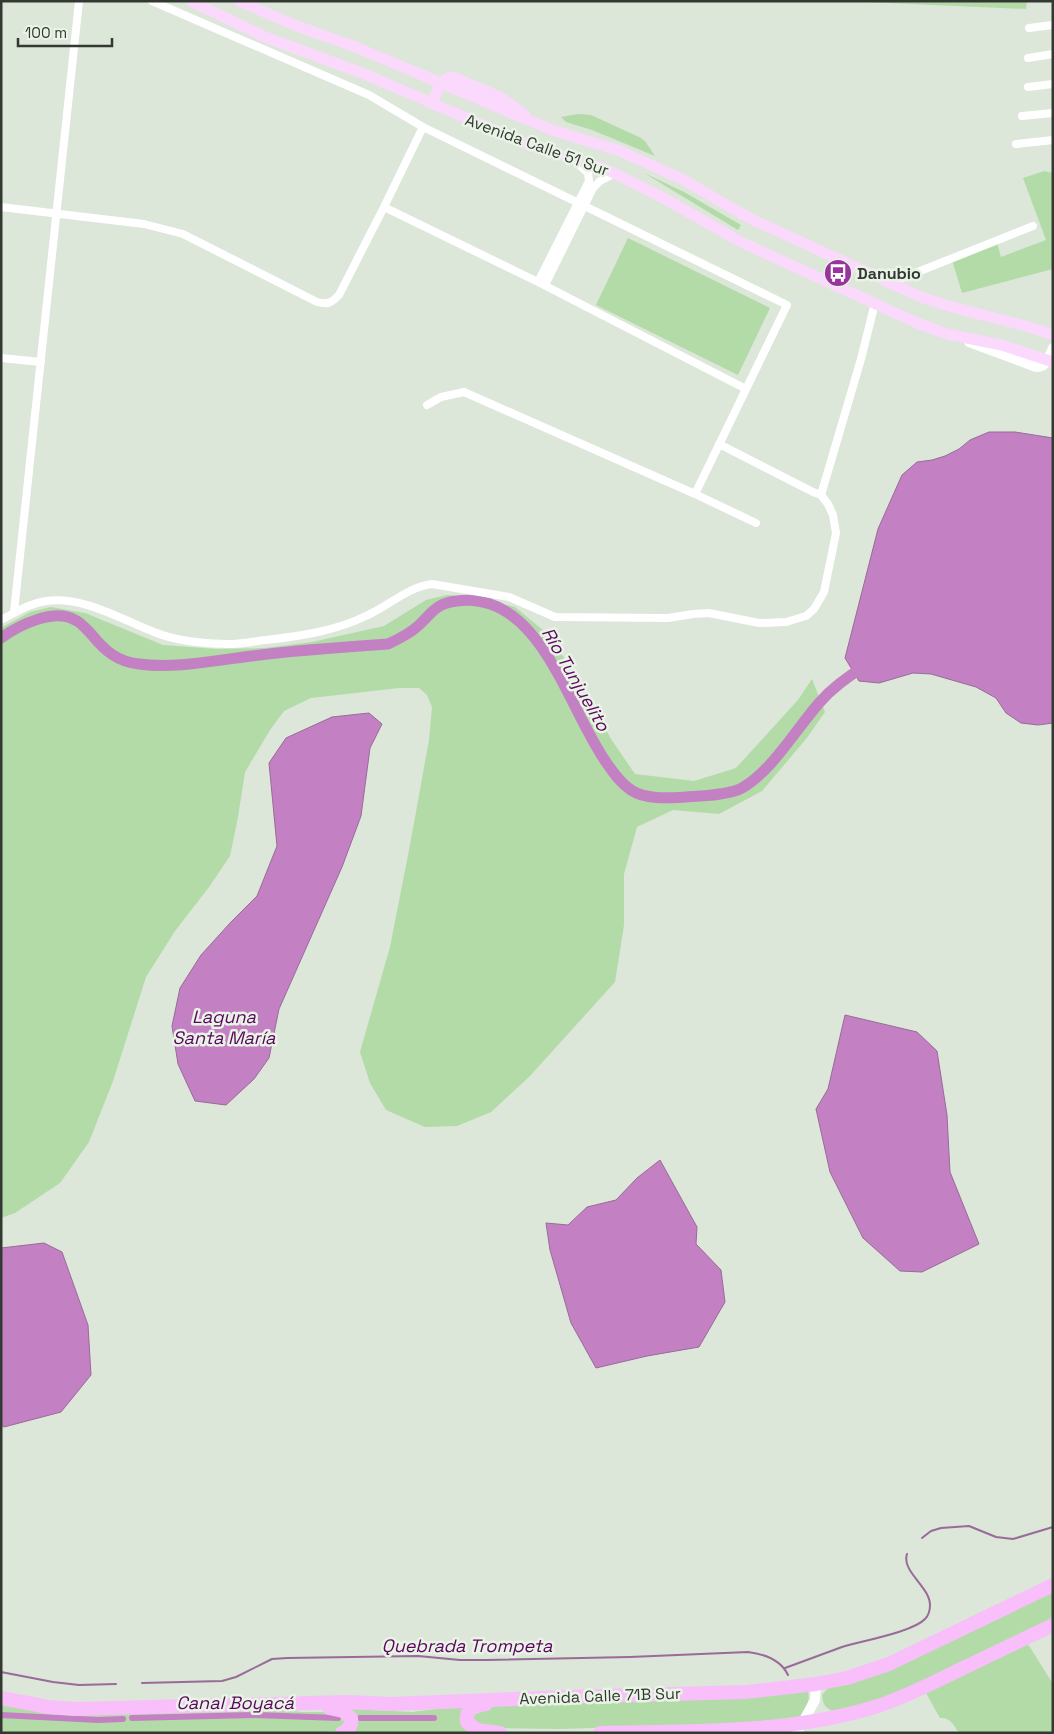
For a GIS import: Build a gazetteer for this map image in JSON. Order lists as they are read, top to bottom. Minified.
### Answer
{"streets":{"highway":["Avenida Calle 71B Sur"],"main road":["Avenida Calle 51 Sur"]},"water":["Río Tunjuelito","Laguna Santa María","Quebrada Trompeta","Canal Boyacá"],"places":{"bus stop":["Danubio"]},"scale_bar":"100 m"}
